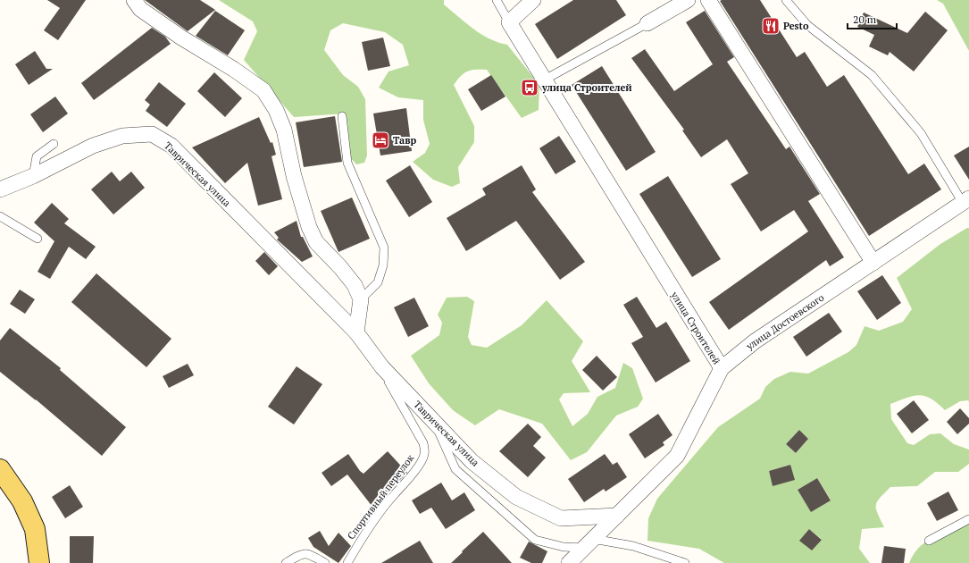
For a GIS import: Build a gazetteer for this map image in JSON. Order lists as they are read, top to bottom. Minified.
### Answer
{"streets":{"street":["Таврическая улица","улица Достоевского","улица Строителей"],"lane":["Спортивный переулок"]},"crossings":[["Таврическая улица","улица Достоевского"],["Таврическая улица","Спортивный переулок"],["улица Достоевского","улица Строителей"]],"places":{"restaurant":["Pesto"],"bus stop":["улица Строителей"],"hotel":["Тавр"]},"scale_bar":"20 m"}
